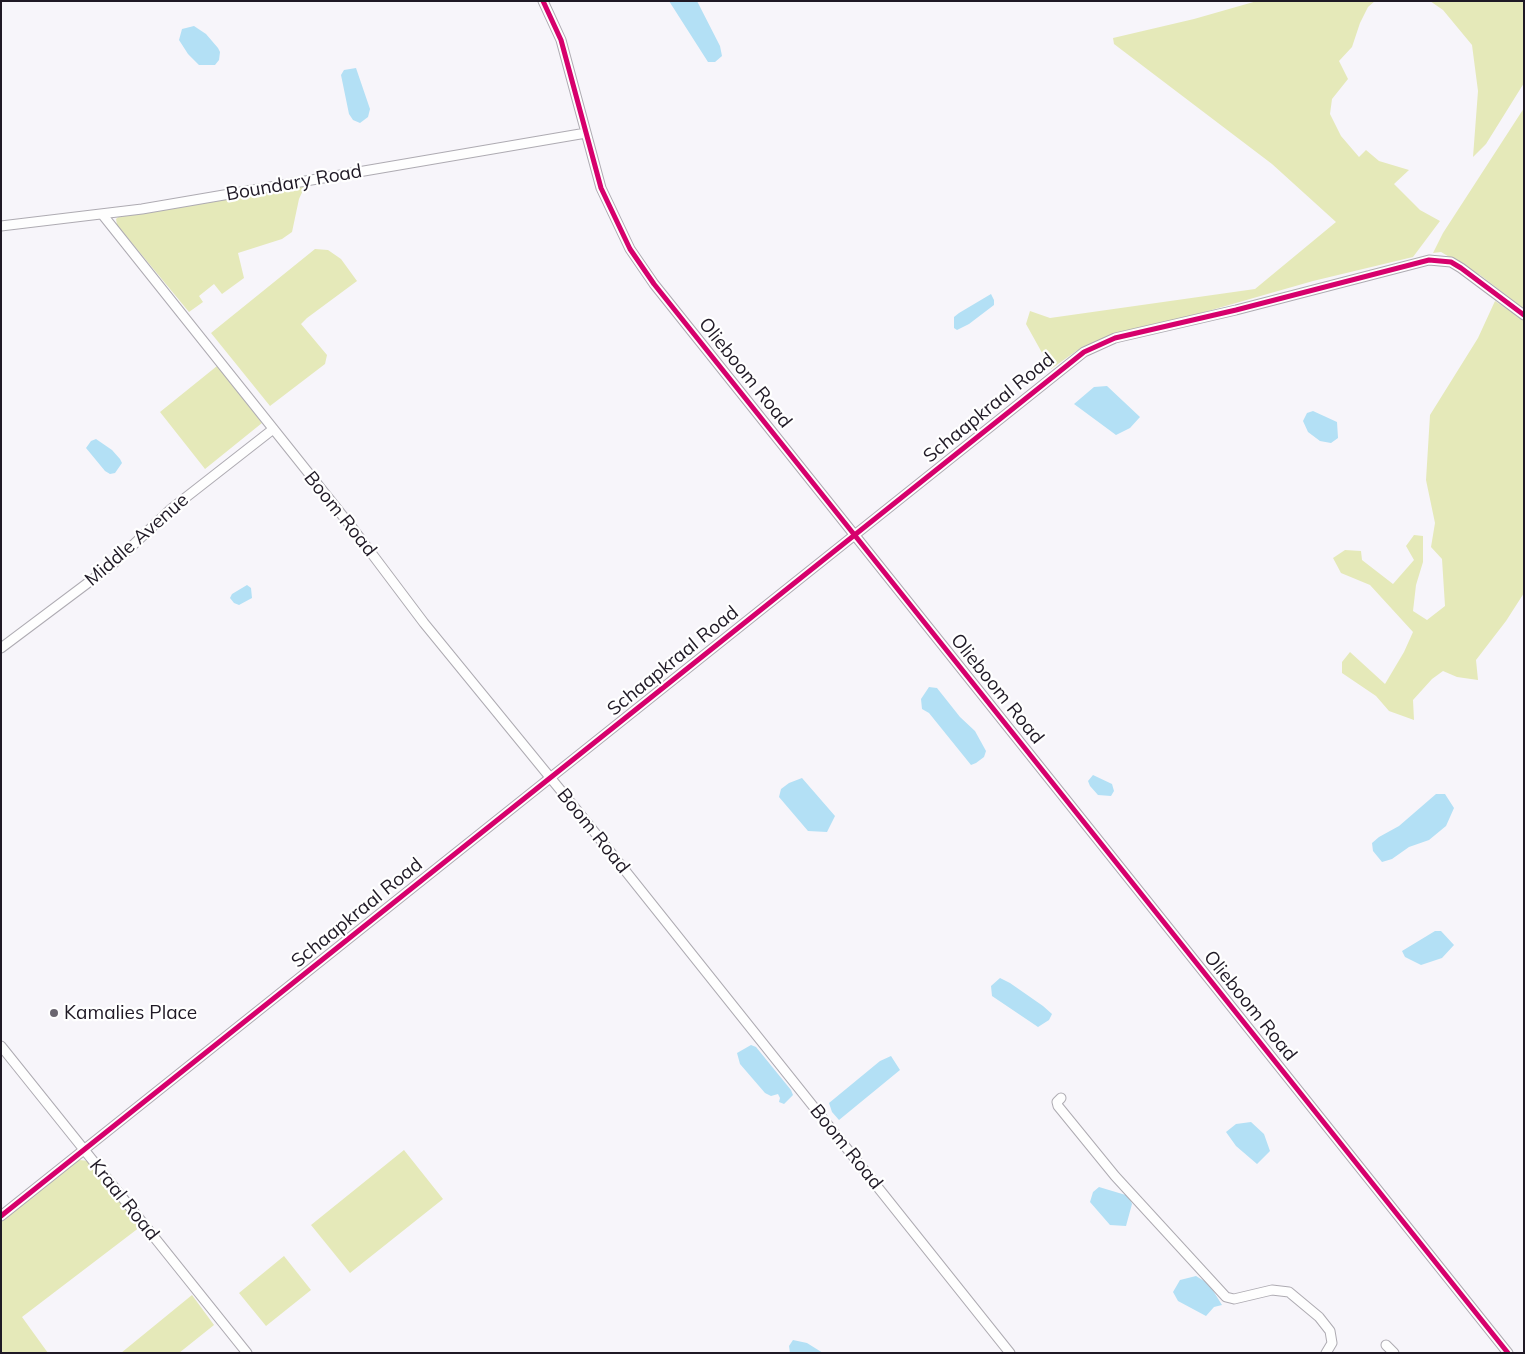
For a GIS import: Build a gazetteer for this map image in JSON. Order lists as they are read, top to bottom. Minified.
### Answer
{"streets":{"street":["Boundary Road","Olieboom Road","Schaapkraal Road","Boom Road","Middle Avenue","Kraal Road"]},"crossings":[["Boundary Road","Olieboom Road"],["Boundary Road","Boom Road"],["Olieboom Road","Schaapkraal Road"],["Schaapkraal Road","Boom Road"],["Schaapkraal Road","Kraal Road"],["Boom Road","Middle Avenue"]],"places":["Kamalies Place"]}
